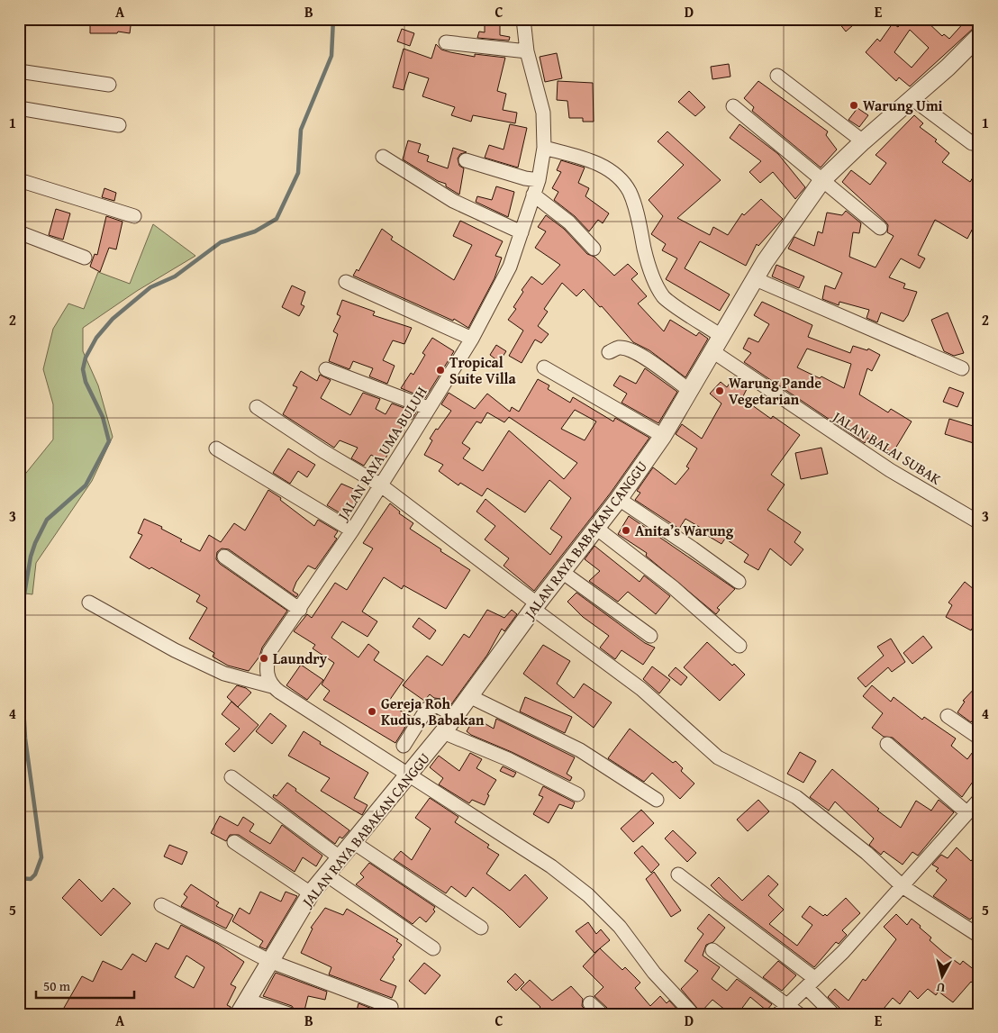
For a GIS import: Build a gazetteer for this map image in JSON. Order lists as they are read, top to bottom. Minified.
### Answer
{"streets":{"street":["JALAN BALAI SUBAK","JALAN RAYA UMA BULUH","JALAN RAYA BABAKAN CANGGU"]},"crossings":[["JALAN BALAI SUBAK","JALAN RAYA BABAKAN CANGGU"]],"places":["Warung Umi","Tropical Suite Villa","Warung Pande Vegetarian","Anita’s Warung","Laundry","Gereja Roh Kudus, Babakan"],"scale_bar":"50 m","north":"bottom","grid":{"columns":["A","B","C","D","E"],"rows":["1","2","3","4","5"]}}
